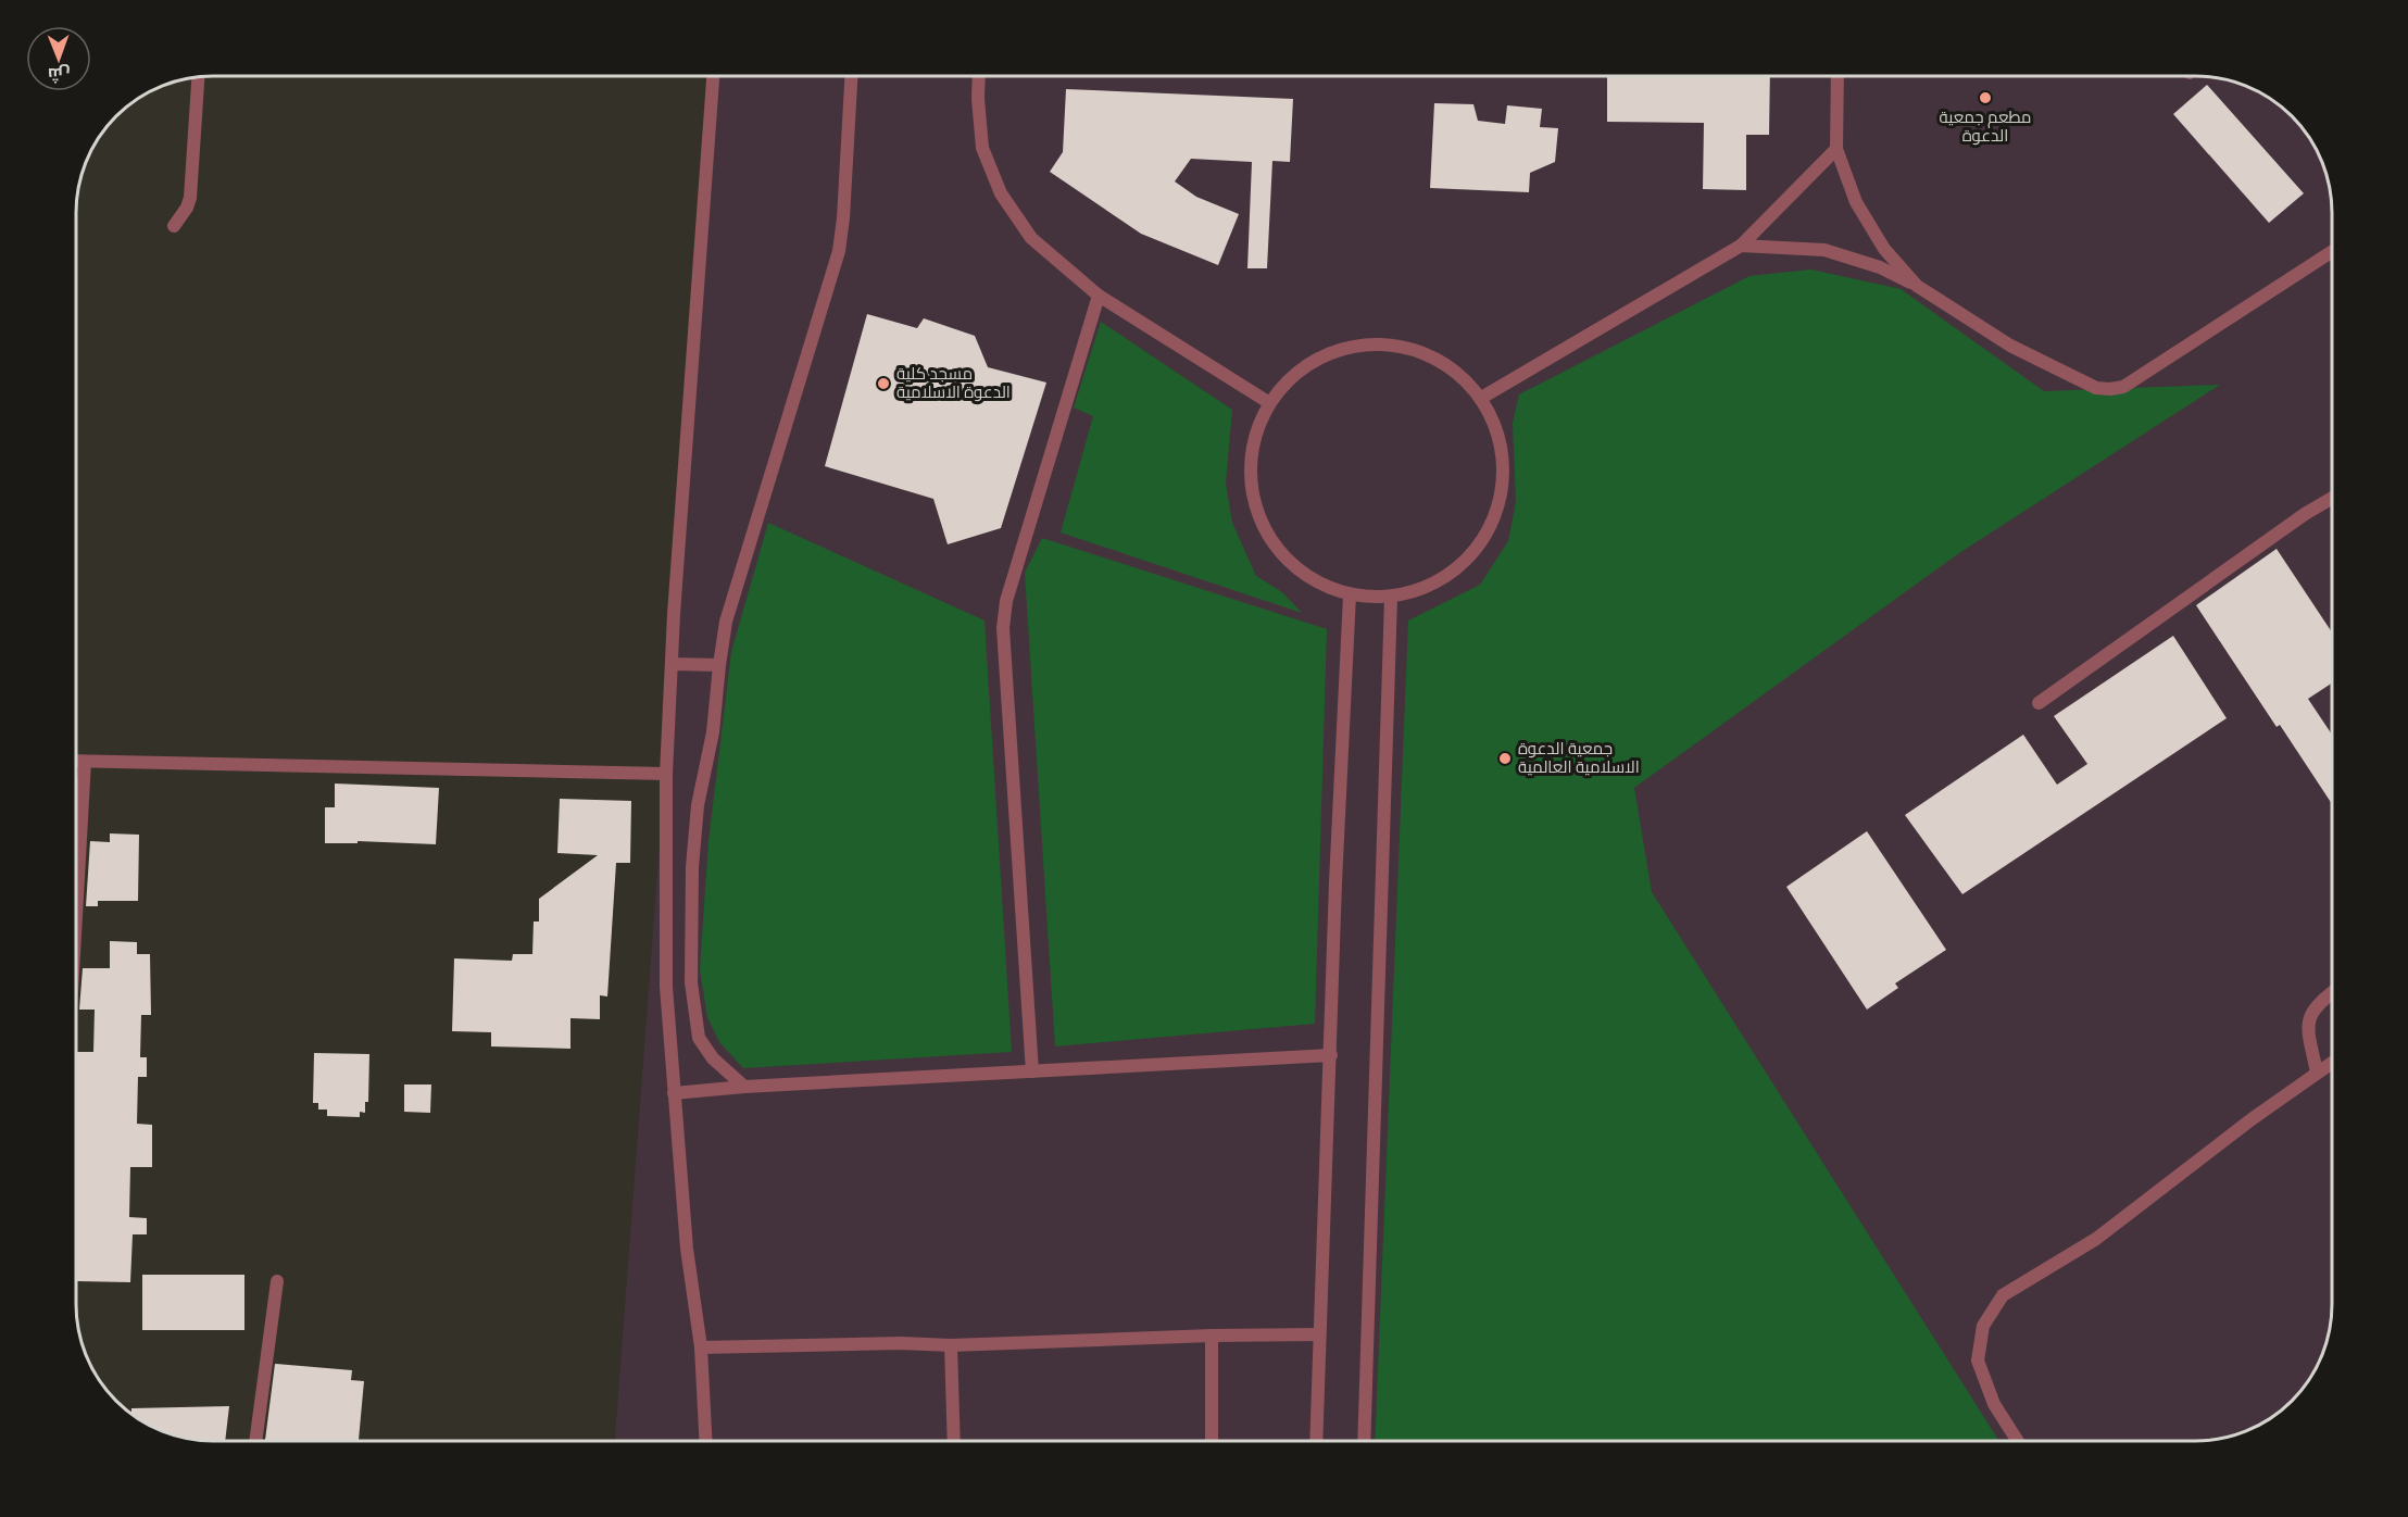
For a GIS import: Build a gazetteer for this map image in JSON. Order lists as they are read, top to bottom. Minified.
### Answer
{"places":["مطعم جمعية الدعوة","مسجد كلية الدعوة الاسلامية","جمعية الدعوة الاسلامية العالمية"],"north":"bottom"}
